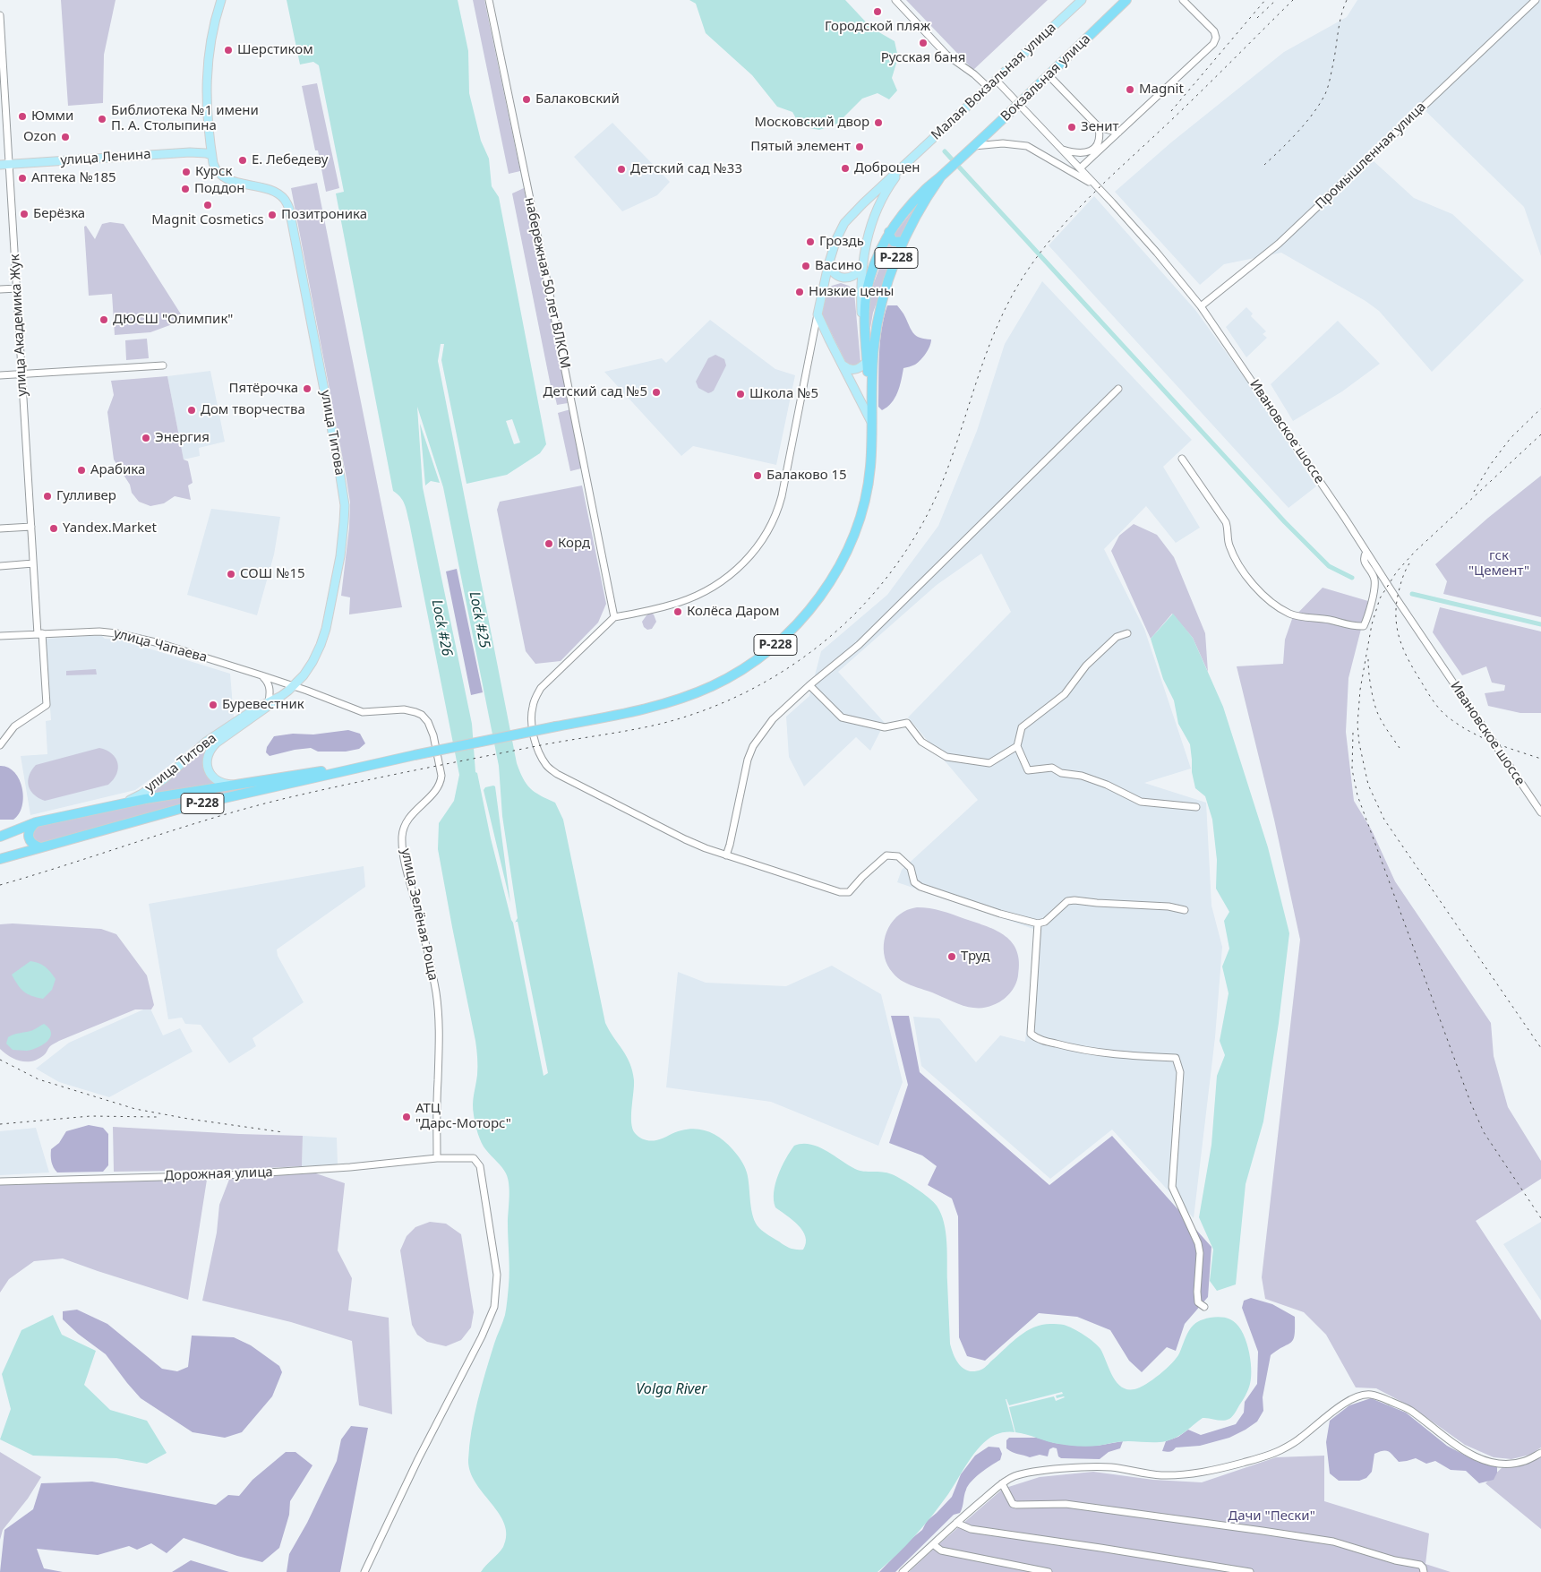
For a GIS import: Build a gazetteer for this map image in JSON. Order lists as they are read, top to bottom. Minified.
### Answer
{"streets":{"highway":["Вокзальная улица","Р-228"],"main road":["Малая Вокзальная улица","улица Ленина","улица Титова"],"street":["Промышленная улица","набережная 50 лет ВЛКСМ","улица Академика Жук","Ивановское шоссе","улица Чапаева","улица Зелёная Роща","Дорожная улица"]},"crossings":[["Вокзальная улица","Р-228"],["Малая Вокзальная улица","Ивановское шоссе"],["Промышленная улица","Ивановское шоссе"],["улица Ленина","улица Академика Жук"],["улица Ленина","улица Титова"],["Р-228","улица Титова"],["улица Академика Жук","улица Чапаева"],["улица Титова","улица Чапаева"],["улица Титова","улица Зелёная Роща"],["улица Чапаева","улица Зелёная Роща"],["улица Зелёная Роща","Дорожная улица"]],"water":["Lock #25","Lock #26","Volga River"],"parks":["гск \"Цемент\"","Дачи \"Пески\""],"places":["Городской пляж","Русская баня","Шерстиком","Magnit","Балаковский","Юмми","Библиотека №1 имени П. А. Столыпина","Московский двор","Зенит","Ozon","Пятый элемент","Е. Лебедеву","Доброцен","Детский сад №33","Курск","Аптека №185","Поддон","Magnit Cosmetics","Берёзка","Позитроника","Гроздь","Васино","Низкие цены","ДЮСШ \"Олимпик\"","Пятёрочка","Детский сад №5","Школа №5","Дом творчества","Энергия","Арабика","Балаково 15","Гулливер","Yandex.Market","Корд","СОШ №15","Колёса Даром","Буревестник","Труд","АТЦ \"Дарс-Моторс\""]}
